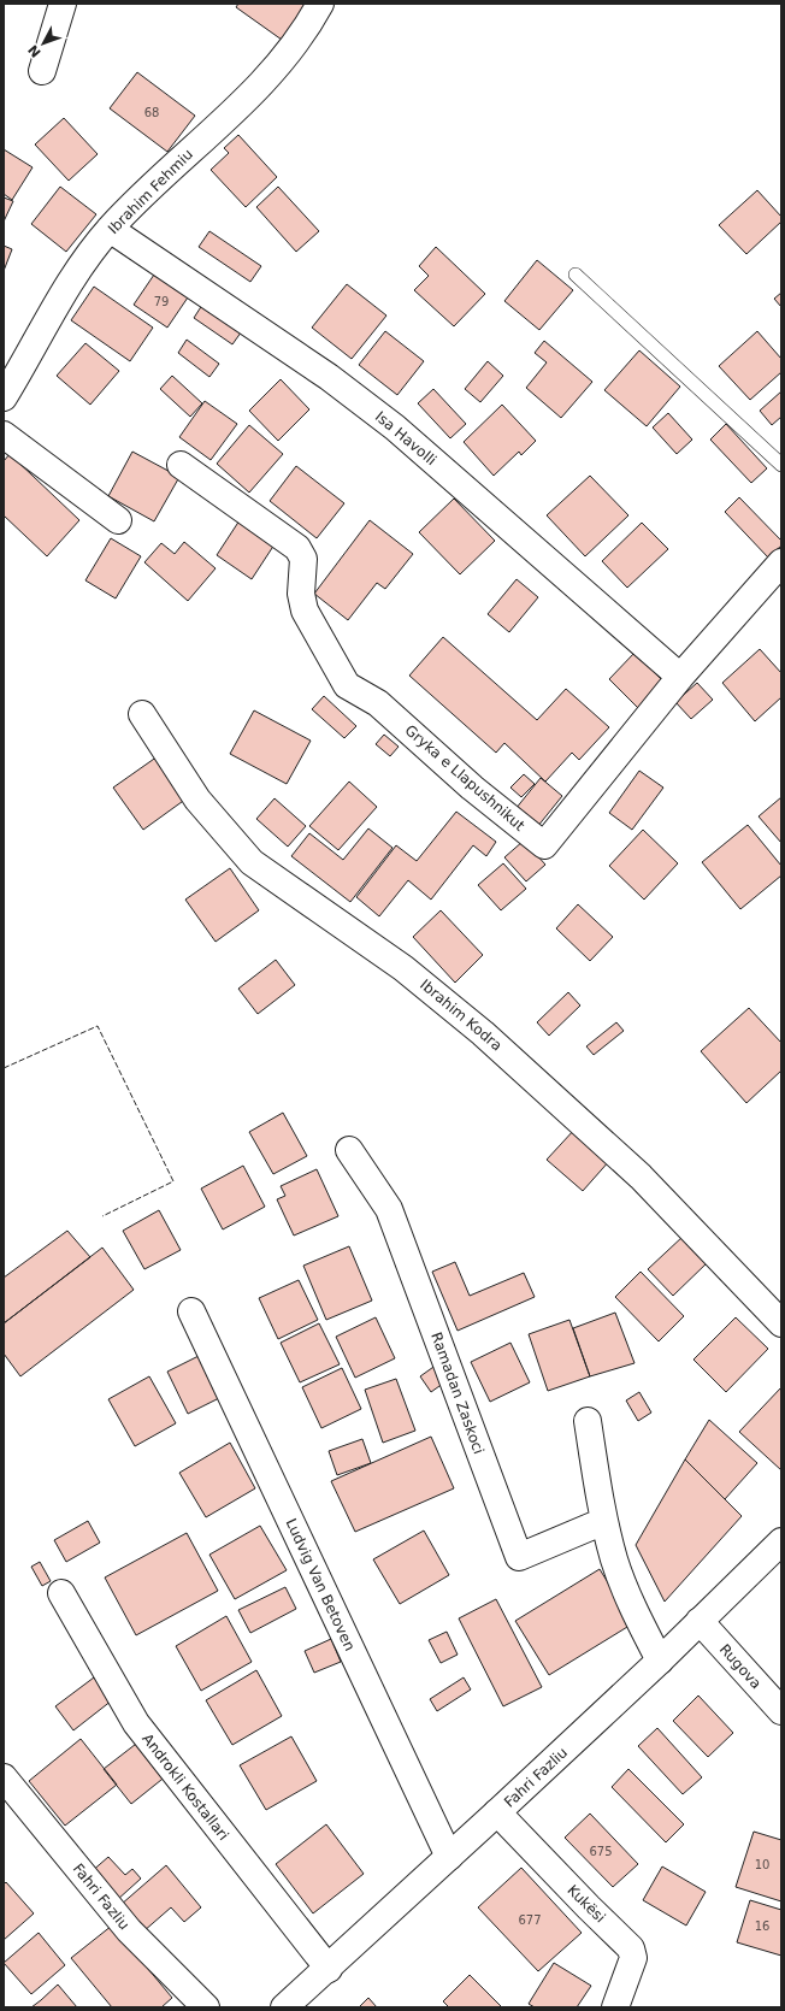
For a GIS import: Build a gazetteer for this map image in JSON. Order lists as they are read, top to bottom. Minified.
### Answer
{"streets":{"street":["Ibrahim Fehmiu","Isa Havolli","Gryka e Llapushnikut","Ibrahim Kodra","Ramadan Zaskoci","Ludvig Van Betoven","Rugova","Fahri Fazliu","Androkli Kostallari","Kukësi"]},"crossings":[["Ibrahim Fehmiu","Isa Havolli"],["Isa Havolli","Gryka e Llapushnikut"],["Ludvig Van Betoven","Fahri Fazliu"],["Rugova","Fahri Fazliu"],["Fahri Fazliu","Androkli Kostallari"],["Fahri Fazliu","Kukësi"]],"house_numbers":["68","79","675","10","677","16"],"north":"bottom left"}
